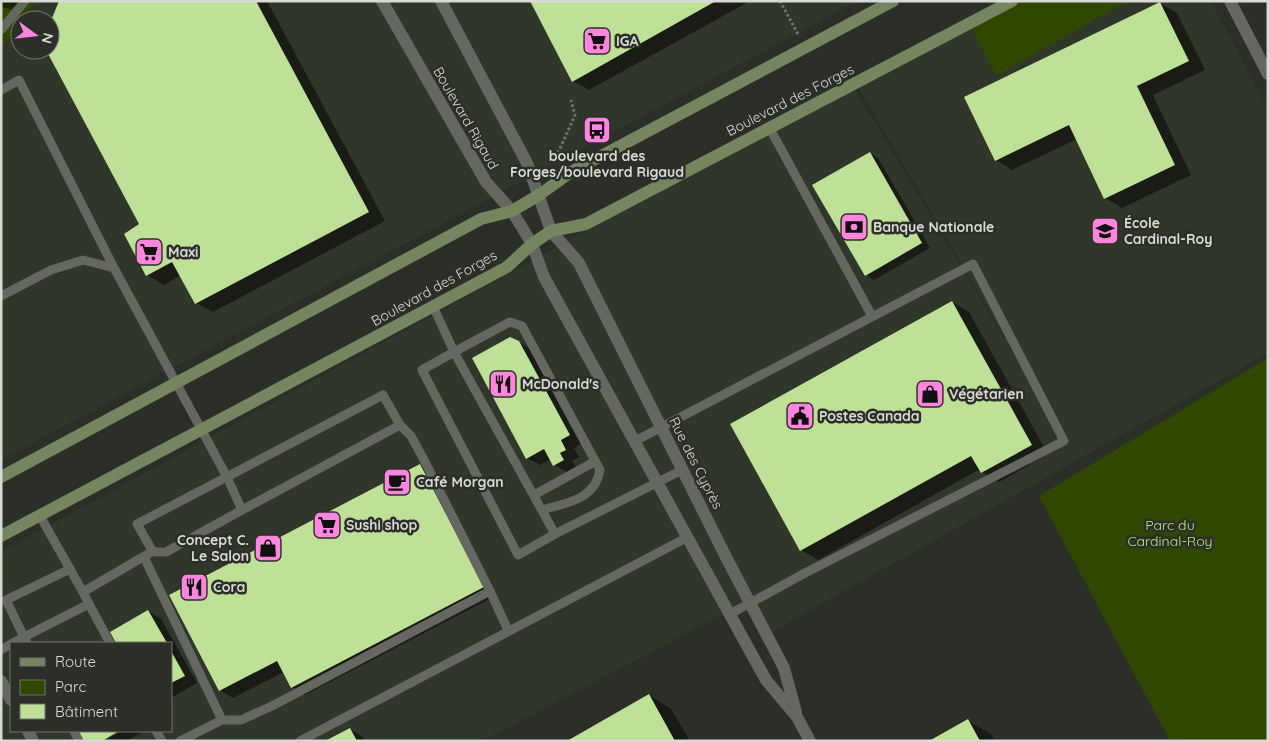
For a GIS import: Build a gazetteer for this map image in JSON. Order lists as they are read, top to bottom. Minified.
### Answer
{"streets":{"main road":["Boulevard des Forges"],"street":["Boulevard Rigaud","Rue des Cyprès"]},"crossings":[["Boulevard des Forges","Boulevard Rigaud"],["Boulevard des Forges","Rue des Cyprès"],["Boulevard Rigaud","Rue des Cyprès"]],"parks":["Parc du Cardinal-Roy"],"places":{"supermarket":["IGA","Maxi","Sushi shop"],"bus stop":["boulevard des Forges/boulevard Rigaud"],"bank":["Banque Nationale"],"school or university":["École Cardinal-Roy"],"restaurant":["McDonald's","Cora"],"shop":["Végétarien","Concept C. Le Salon"],"public building":["Postes Canada"],"cafe":["Café Morgan"]},"legend":["Route","Parc","Bâtiment"],"north":"right"}
